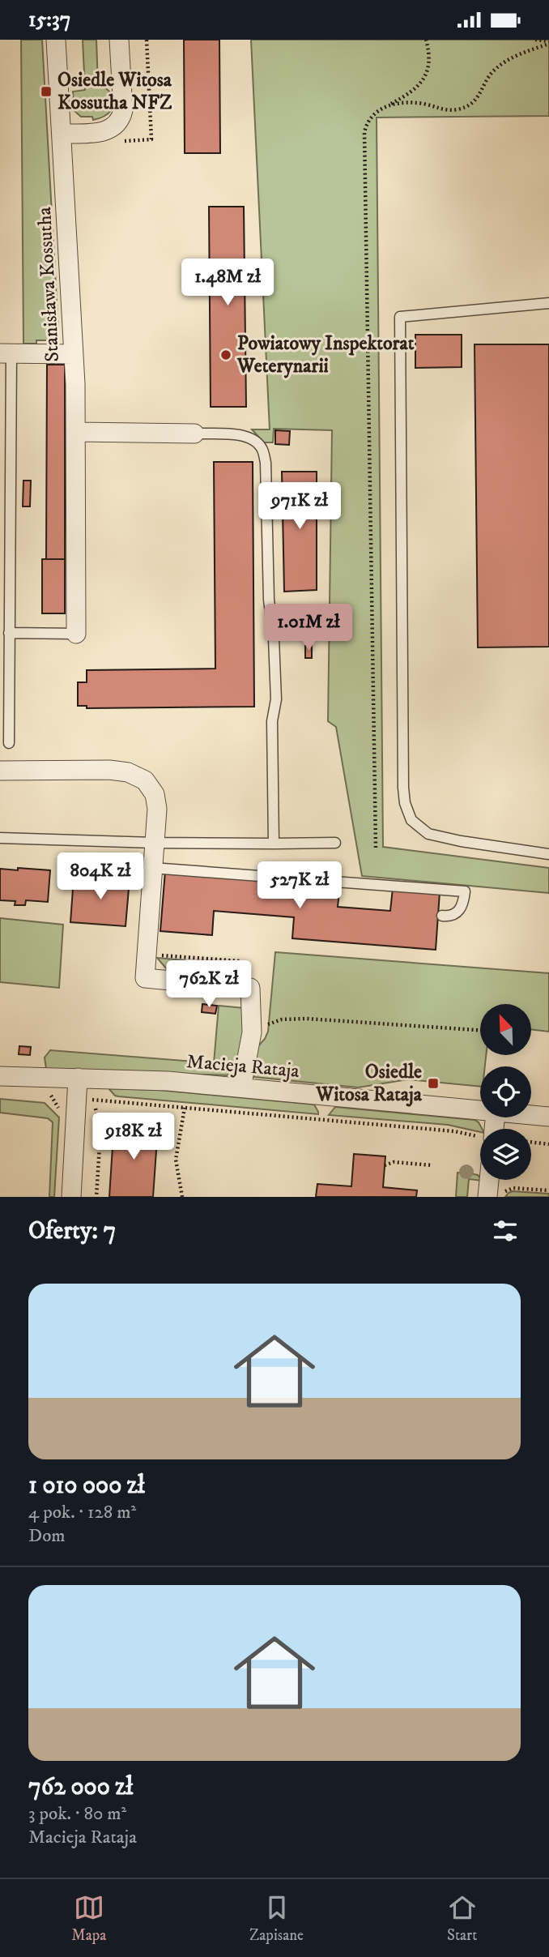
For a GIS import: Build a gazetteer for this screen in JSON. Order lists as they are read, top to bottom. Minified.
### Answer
{"streets":{"street":["Stanisława Kossutha","Macieja Rataja"]},"places":{"transit":["Osiedle Witosa Kossutha NFZ","Osiedle Witosa Rataja"],"other":["Powiatowy Inspektorat Weterynarii"]},"north":"top left","page":{"status":"15:37","price":["1.48M zł","971K zł","1.01M zł","804K zł","527K zł","762K zł","918K zł"],"heading":"Oferty: 7","list":[{"name":"1 010 000 zł","note":"4 pok. · 128 m² · Dom"},{"name":"762 000 zł","note":"3 pok. · 80 m² · Macieja Rataja"}],"tabs":["Mapa","Zapisane","Start"]}}
